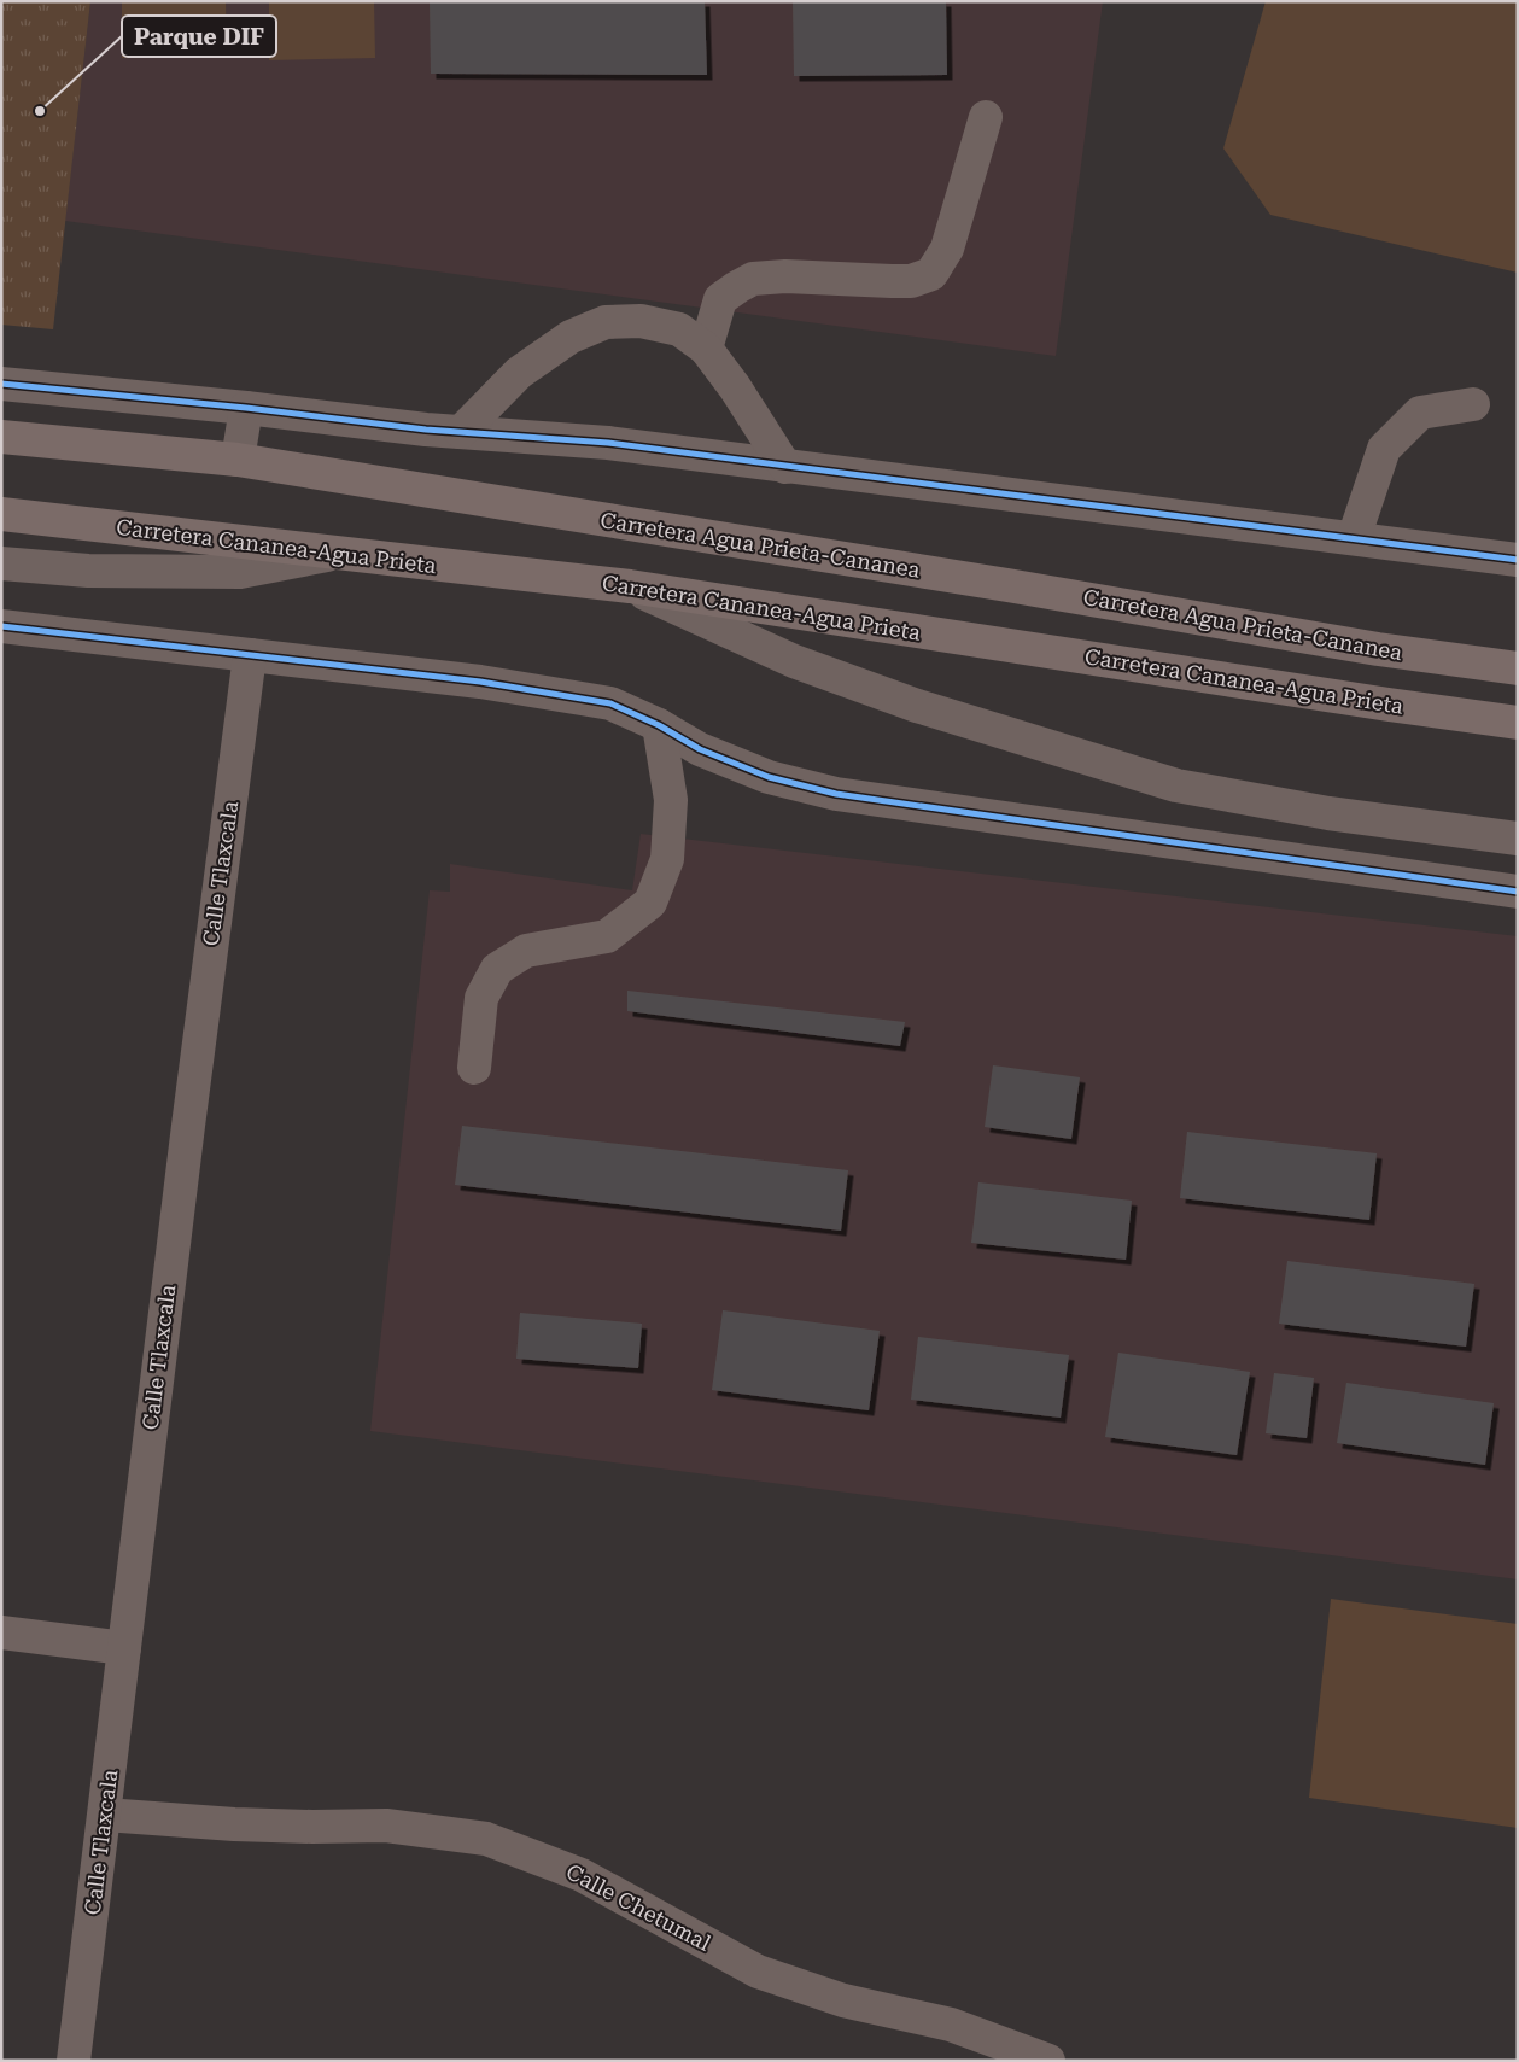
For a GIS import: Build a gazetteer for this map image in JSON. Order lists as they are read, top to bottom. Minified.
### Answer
{"streets":{"main road":["Carretera Agua Prieta-Cananea","Carretera Cananea-Agua Prieta"],"street":["Calle Tlaxcala","Calle Chetumal"]},"crossings":[["Calle Tlaxcala","Calle Chetumal"]],"places":["Parque DIF"]}
